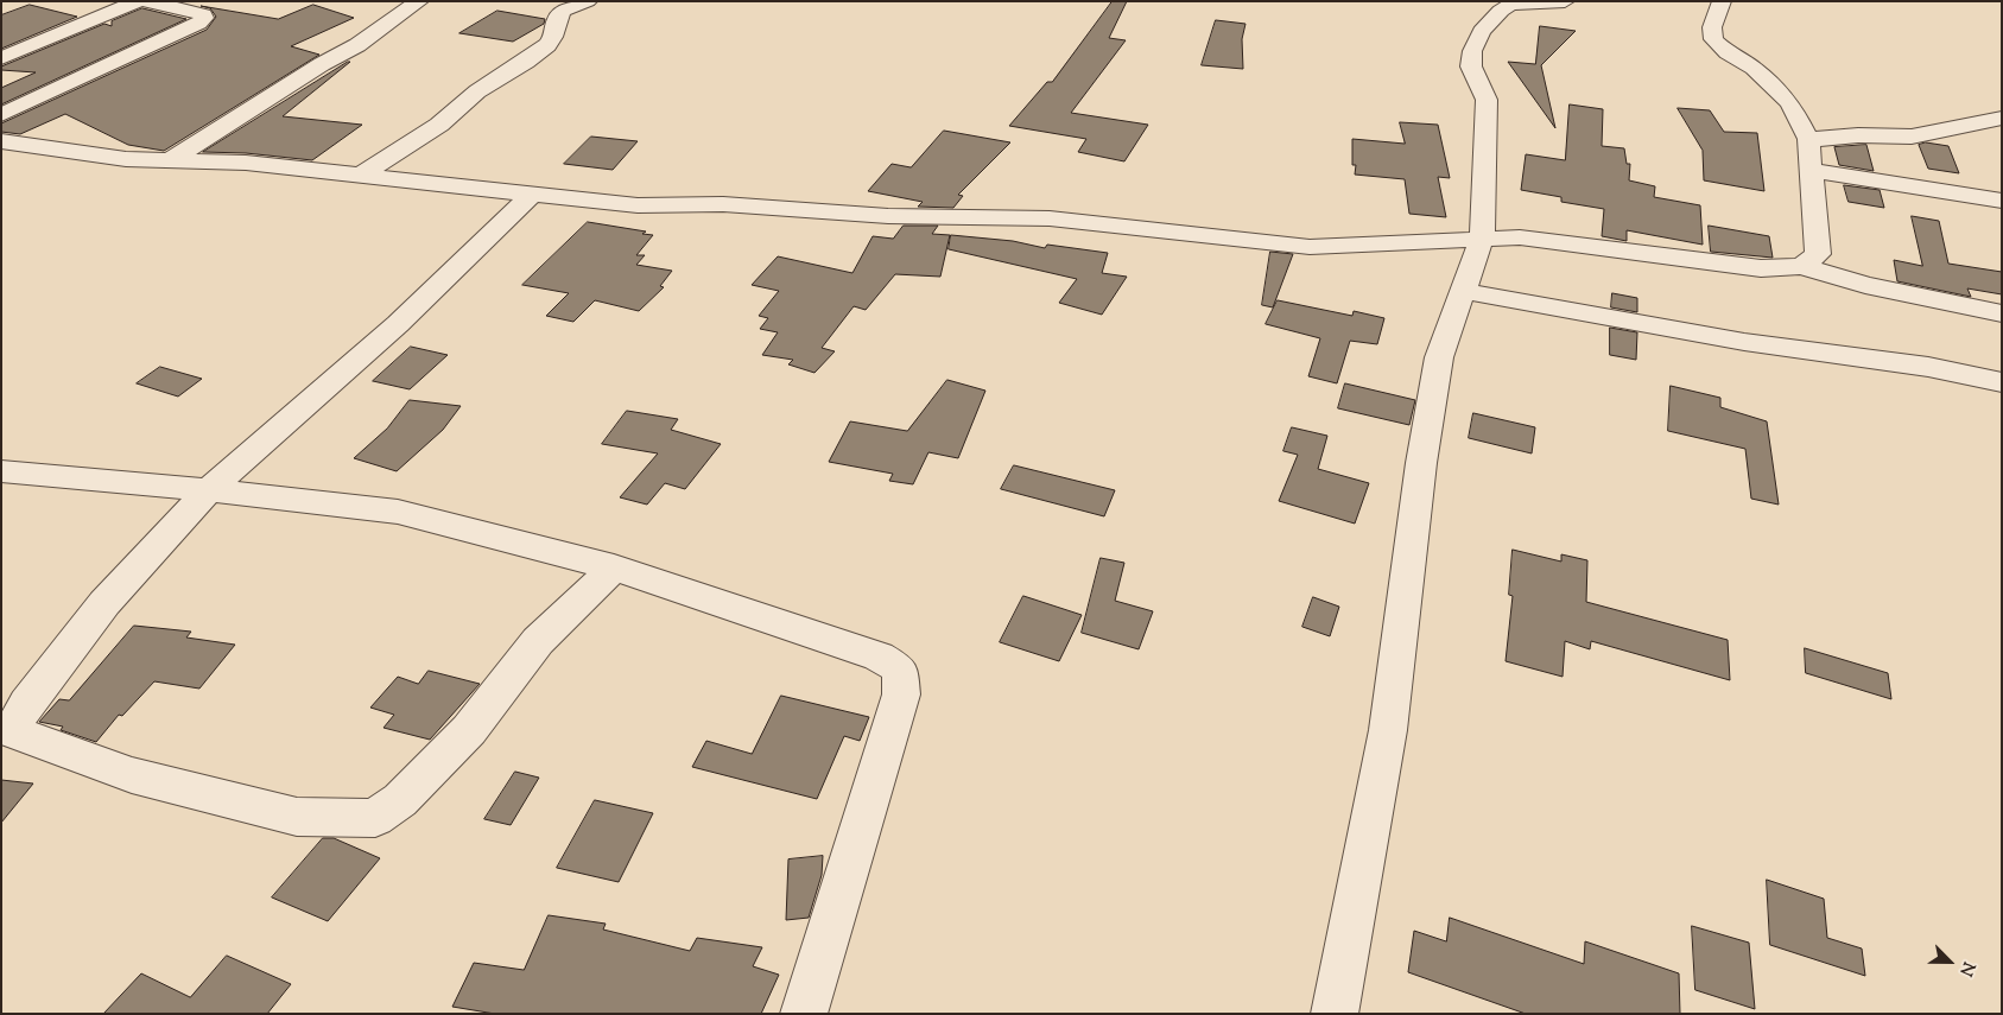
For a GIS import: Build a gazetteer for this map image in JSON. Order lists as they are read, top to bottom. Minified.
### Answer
{"north":"bottom right"}
